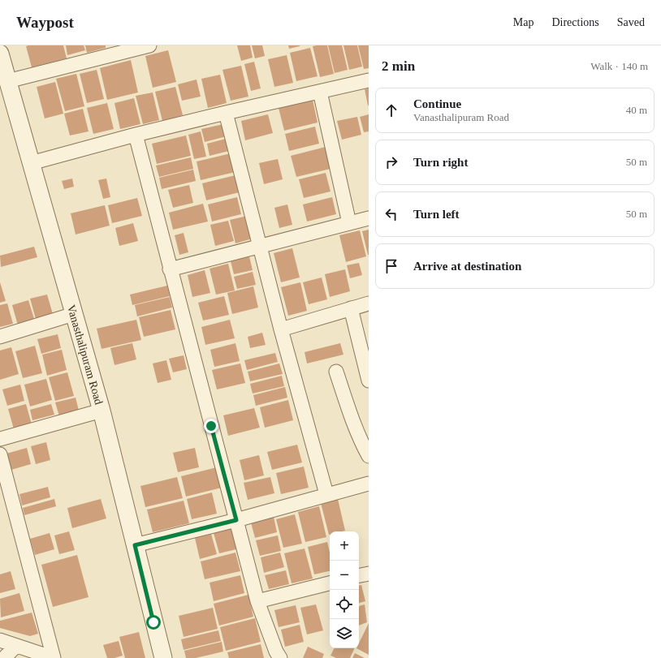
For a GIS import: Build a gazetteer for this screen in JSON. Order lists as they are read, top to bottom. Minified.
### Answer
{"streets":{"street":["Vanasthalipuram Road"]},"page":{"header":"Waypost","nav":["Map","Directions","Saved"],"heading":["2 min","Walk · 140 m"],"list":[["Continue","Vanasthalipuram Road","40 m"],["Turn right","50 m"],["Turn left","50 m"],"Arrive at destination"],"map_buttons":["+","−"]}}
